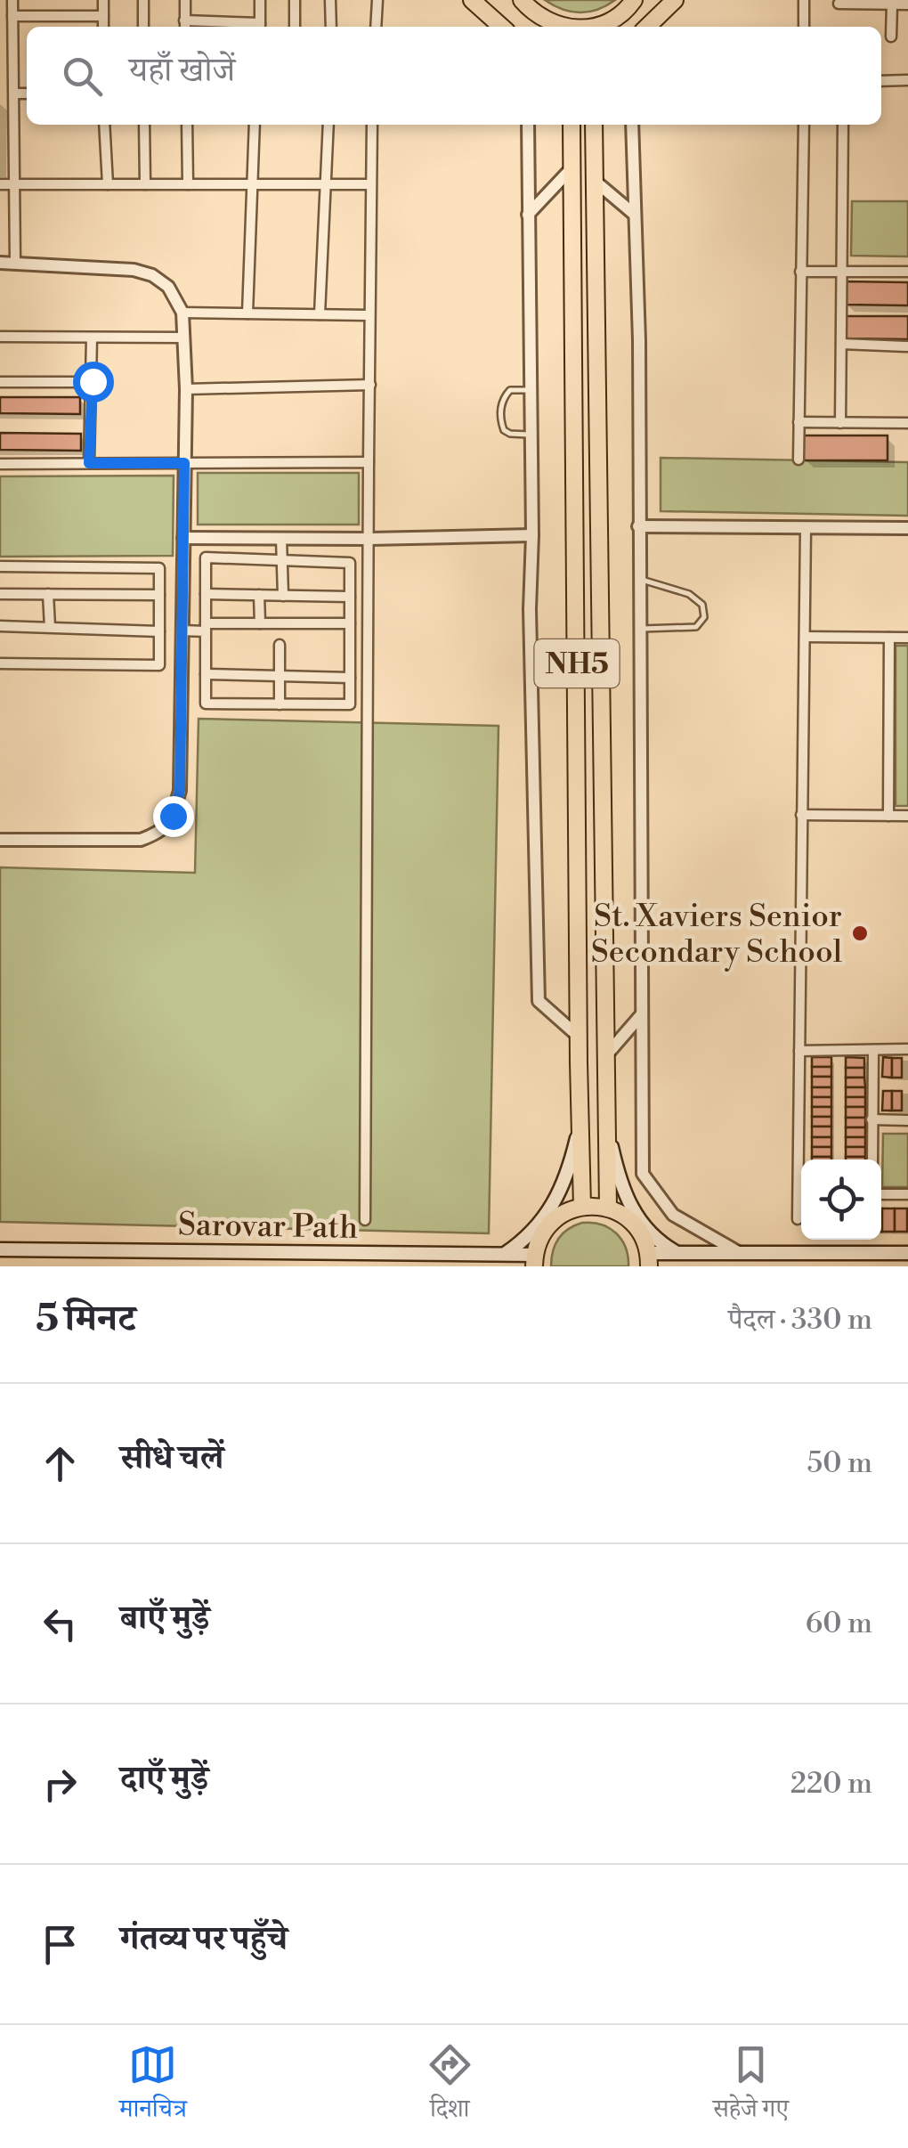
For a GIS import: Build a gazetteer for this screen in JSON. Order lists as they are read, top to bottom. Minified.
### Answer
{"streets":{"highway":["NH5"],"main road":["Sarovar Path"]},"places":["St. Xaviers Senior Secondary School"],"page":{"search":"यहाँ खोजें","heading":["5 मिनट","पैदल · 330 m"],"list":[["सीधे चलें","50 m"],["बाएँ मुड़ें","60 m"],["दाएँ मुड़ें","220 m"],"गंतव्य पर पहुँचे"],"nav":["मानचित्र","दिशा","सहेजे गए"]}}
